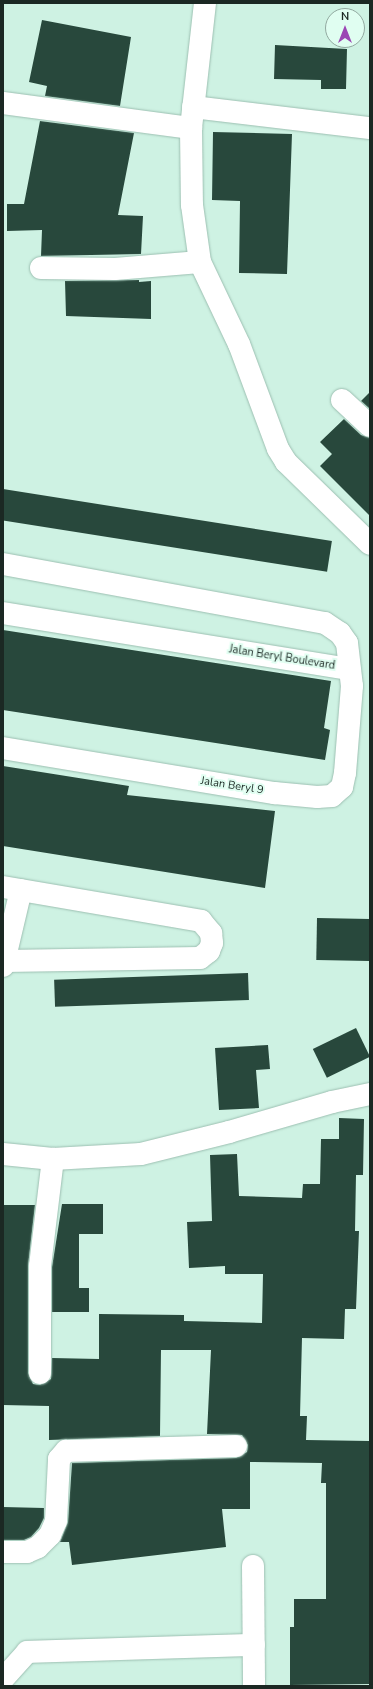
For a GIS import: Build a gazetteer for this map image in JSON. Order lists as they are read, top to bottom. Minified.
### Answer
{"streets":{"street":["Jalan Beryl Boulevard","Jalan Beryl 9"]},"crossings":[["Jalan Beryl Boulevard","Jalan Beryl 9"]],"north":"top"}
